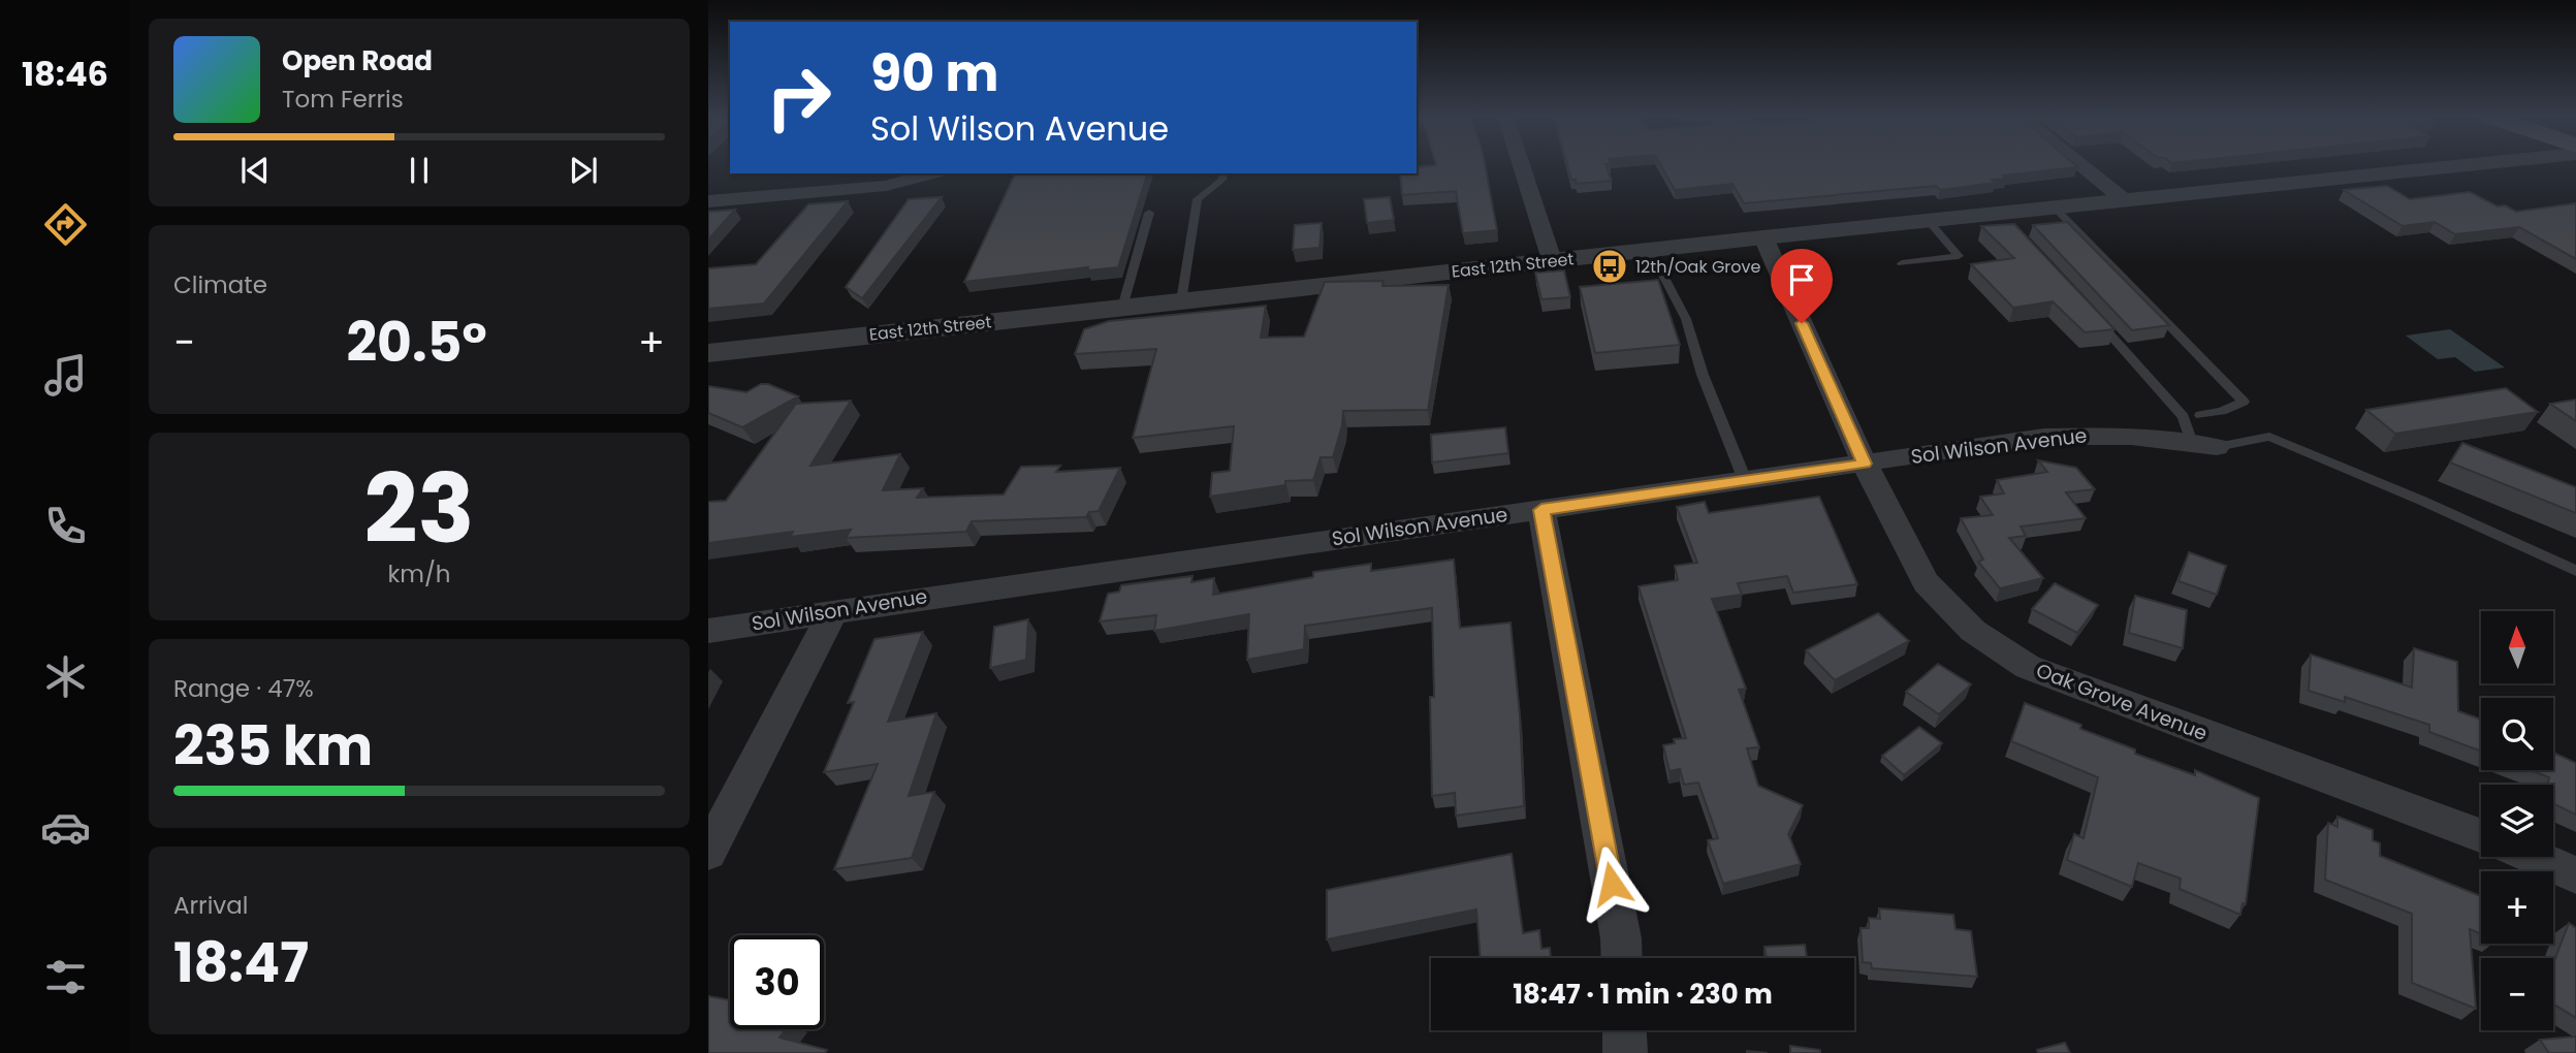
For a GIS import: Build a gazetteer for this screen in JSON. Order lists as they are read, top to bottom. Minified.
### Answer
{"streets":{"street":["East 12th Street","Sol Wilson Avenue","Oak Grove Avenue"]},"crossings":[["East 12th Street","Oak Grove Avenue"],["Sol Wilson Avenue","Oak Grove Avenue"]],"places":{"bus stop":["12th/Oak Grove"]},"north":"top","page":{"tabs":"18:46","turn":["90 m","Sol Wilson Avenue"],"song":["Open Road","Tom Ferris"],"tile":["Climate",["23","km/h"],["Range · 47%","235 km"],["Arrival","18:47"]],"heat":["−","20.5°","+"],"map_buttons":["+","−"],"limit":"30","trip":"18:47 · 1 min · 230 m"}}
